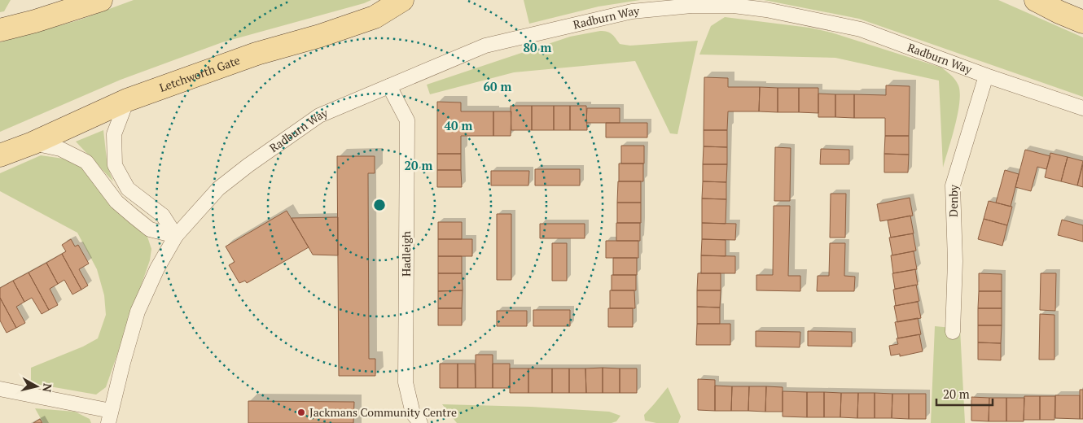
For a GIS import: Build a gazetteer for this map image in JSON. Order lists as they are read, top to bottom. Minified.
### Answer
{"streets":{"main road":["Letchworth Gate"],"street":["Radburn Way","Denby","Hadleigh"]},"crossings":[["Radburn Way","Denby"],["Radburn Way","Hadleigh"]],"places":["Jackmans Community Centre"],"scale_bar":"20 m","north":"right","rings":["80 m","60 m","40 m","20 m"]}
